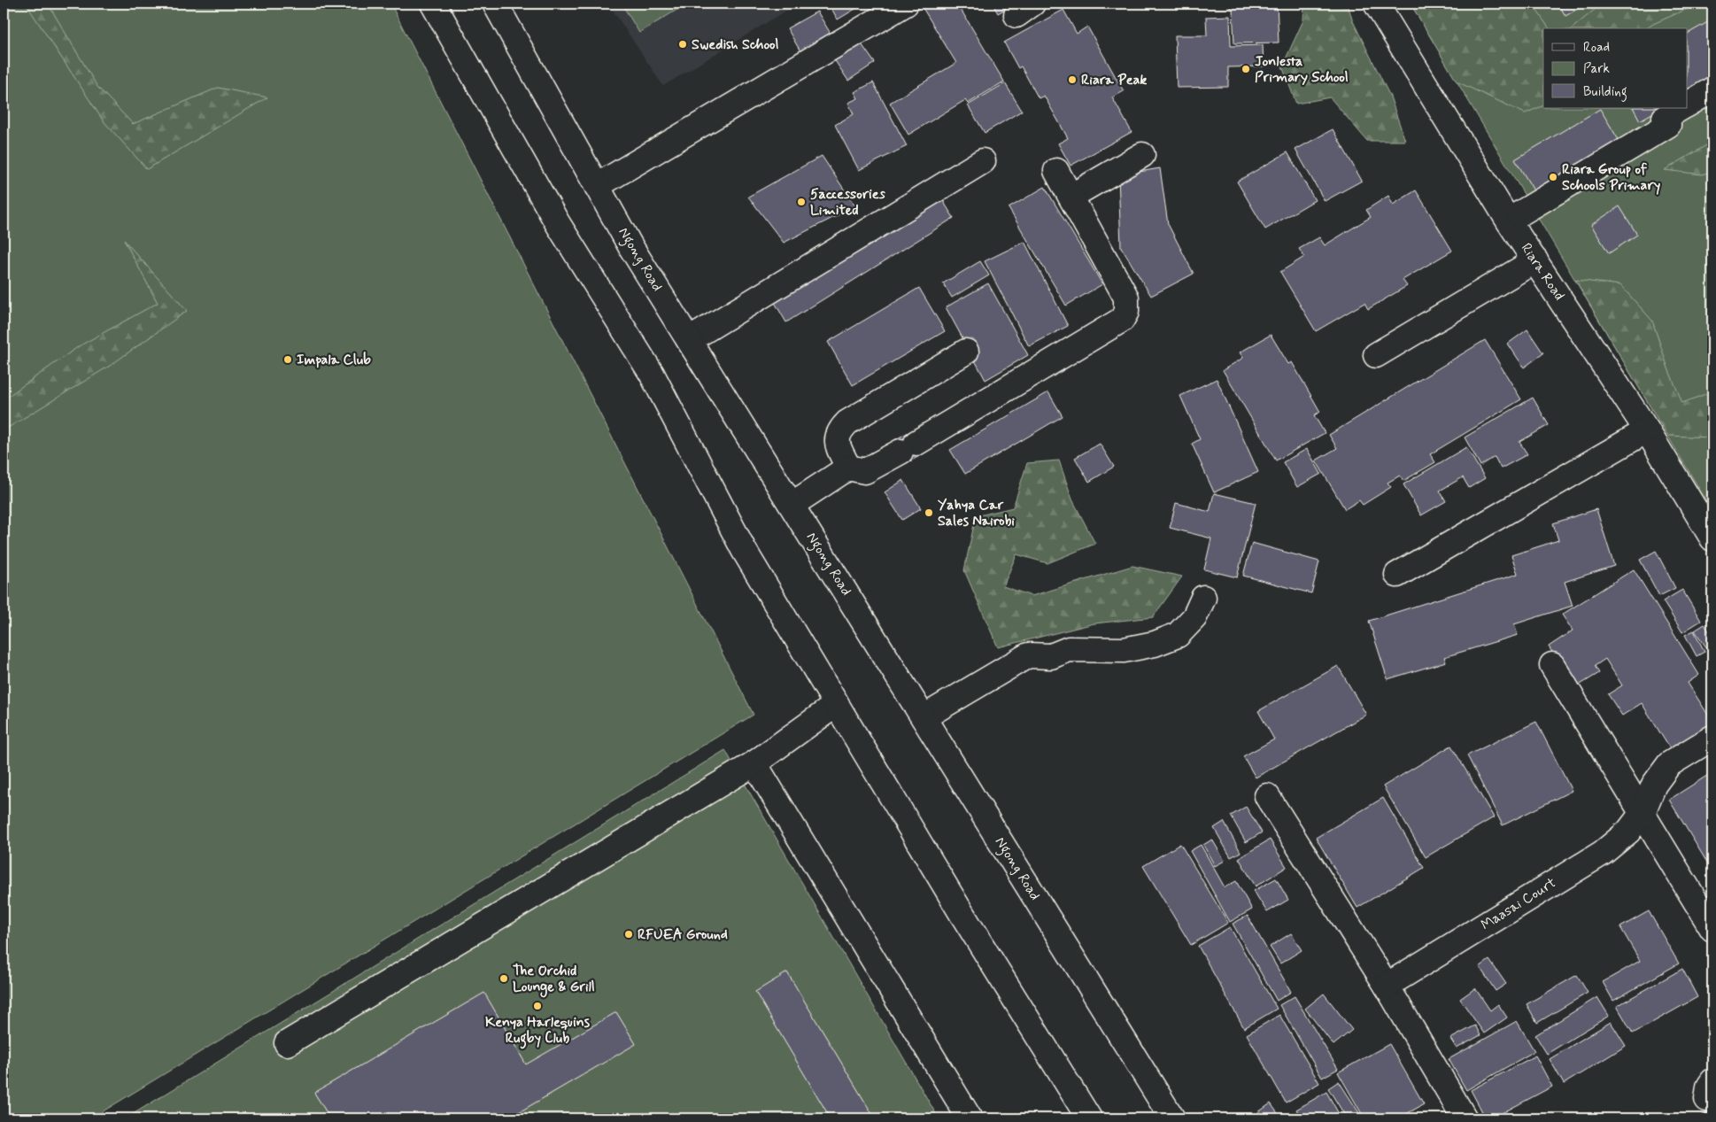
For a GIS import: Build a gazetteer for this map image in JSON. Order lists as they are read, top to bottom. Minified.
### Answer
{"streets":{"main road":["Ngong Road","Riara Road","Maasai Court"]},"places":["Swedish School","Jonlesta Primary School","Riara Peak","Riara Group of Schools Primary","5accessories Limited","Impala Club","Yahya Car Sales Nairobi","RFUEA Ground","The Orchid Lounge & Grill","Kenya Harlequins Rugby Club"],"legend":["Road","Park","Building"]}
